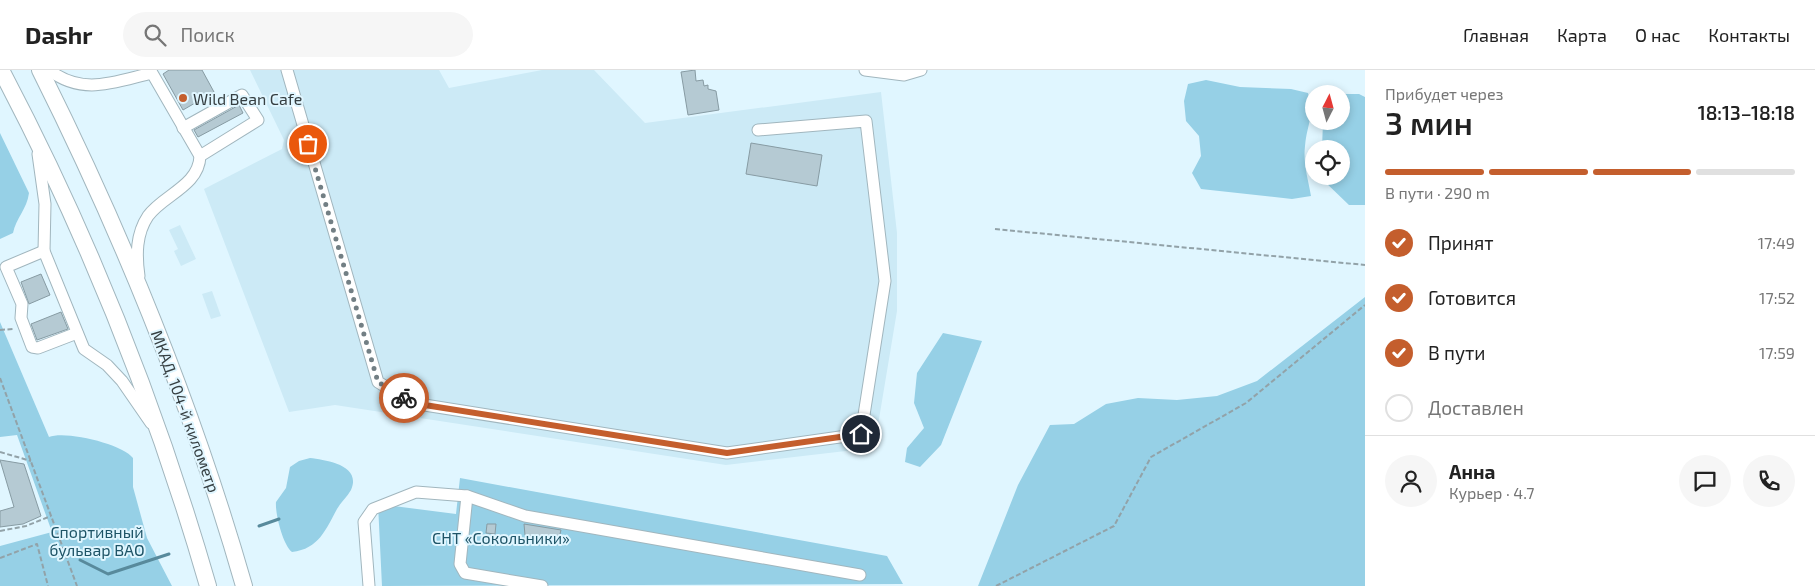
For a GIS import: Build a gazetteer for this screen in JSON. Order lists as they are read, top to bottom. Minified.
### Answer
{"streets":{"highway":["МКАД, 104-й километр"]},"parks":["Спортивный бульвар ВАО","СНТ «Сокольники»"],"places":["Wild Bean Cafe"],"north":"top","page":{"header":"Dashr","search":"Поиск","nav":["Главная","Карта","О нас","Контакты"],"heading":["3 мин","Прибудет через","18:13–18:18"],"panel":["Анна","Курьер · 4.7"],"bar":"В пути · 290 m","list":[["Принят","17:49"],["Готовится","17:52"],["В пути","17:59"],"Доставлен"]}}
